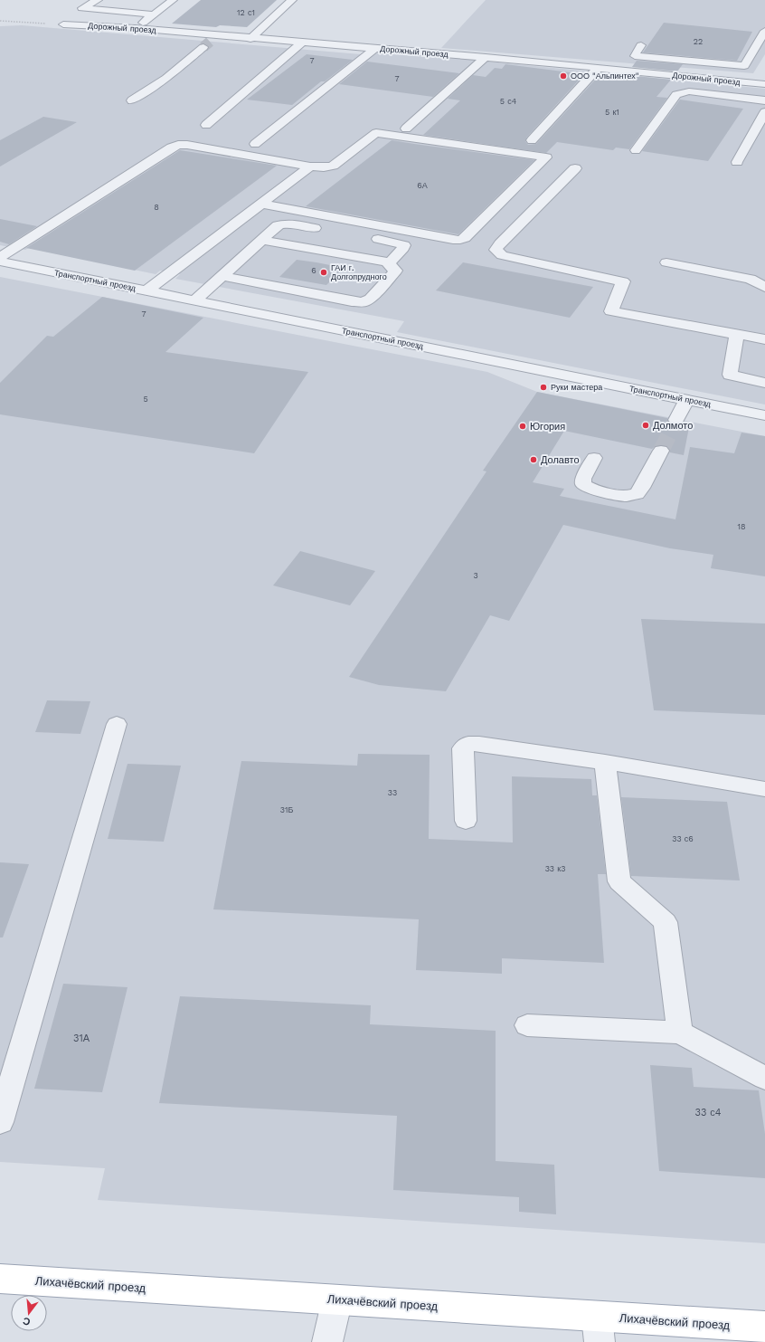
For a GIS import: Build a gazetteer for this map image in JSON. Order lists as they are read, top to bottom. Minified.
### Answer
{"streets":{"main road":["Лихачёвский проезд"],"street":["Дорожный проезд","Транспортный проезд"]},"places":["ООО \"Альпинтех\"","ГАИ г. Долгопрудного","Руки мастера","Долмото","Югория","Долавто"],"house_numbers":["12 с1","22","7","7","5 с4","5 к1","6А","8","6","7","5","18","3","33","31Б","33 с6","33 к3","31А","33 с4"],"north":"bottom"}
